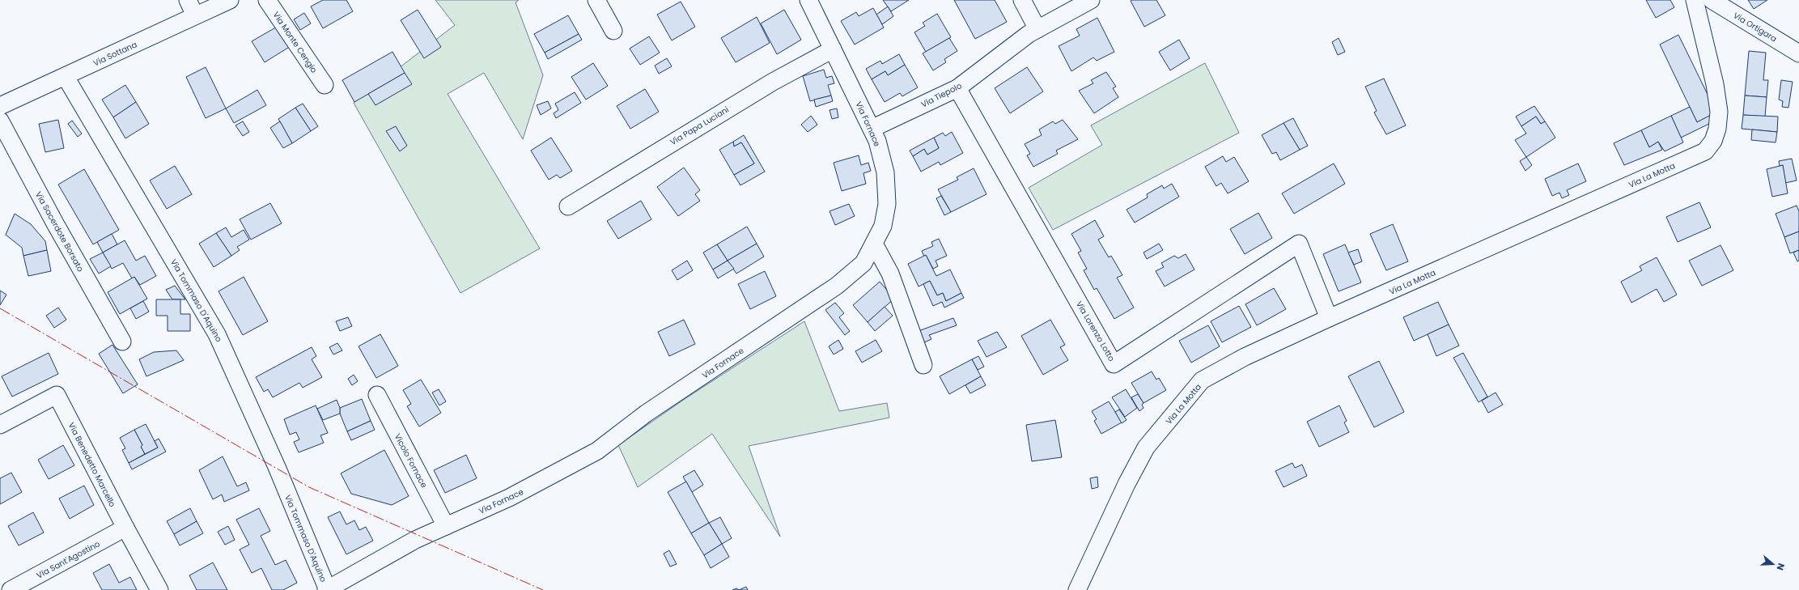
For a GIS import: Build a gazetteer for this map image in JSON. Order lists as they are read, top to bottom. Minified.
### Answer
{"streets":{"street":["Via Ortigara","Via Monte Cengio","Via Sottana","Via Tiepolo","Via Fornace","Via Papa Luciani","Via La Motta","Via Sacerdote Borsato","Via Tommaso D'Aquino","Via Lorenzo Lotto","Vicolo Fornace","Via Benedetto Marcello","Via Sant'Agostino"]},"crossings":[["Via Sottana","Via Tommaso D'Aquino"],["Via Tiepolo","Via Fornace"],["Via Tiepolo","Via Lorenzo Lotto"],["Via Fornace","Via Papa Luciani"],["Via Fornace","Via Tommaso D'Aquino"],["Via Fornace","Vicolo Fornace"],["Via La Motta","Via Lorenzo Lotto"],["Via Benedetto Marcello","Via Sant'Agostino"]],"north":"right"}
